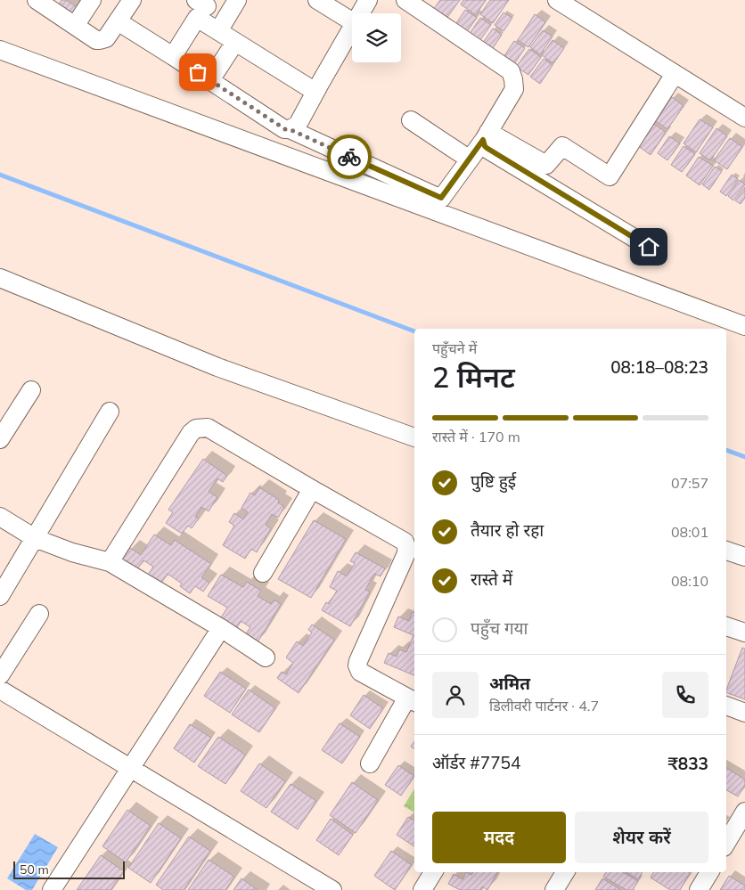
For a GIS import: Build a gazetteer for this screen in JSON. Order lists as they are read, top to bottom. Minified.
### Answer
{"scale_bar":"50 m","page":{"heading":["2 मिनट","पहुँचने में","08:18–08:23"],"panel":["अमित","डिलीवरी पार्टनर · 4.7","ऑर्डर #7754","₹833"],"bar":"रास्ते में · 170 m","list":[["पुष्टि हुई","07:57"],["तैयार हो रहा","08:01"],["रास्ते में","08:10"],"पहुँच गया"],"buttons":["मदद","शेयर करें"],"scale":"50 m"}}
